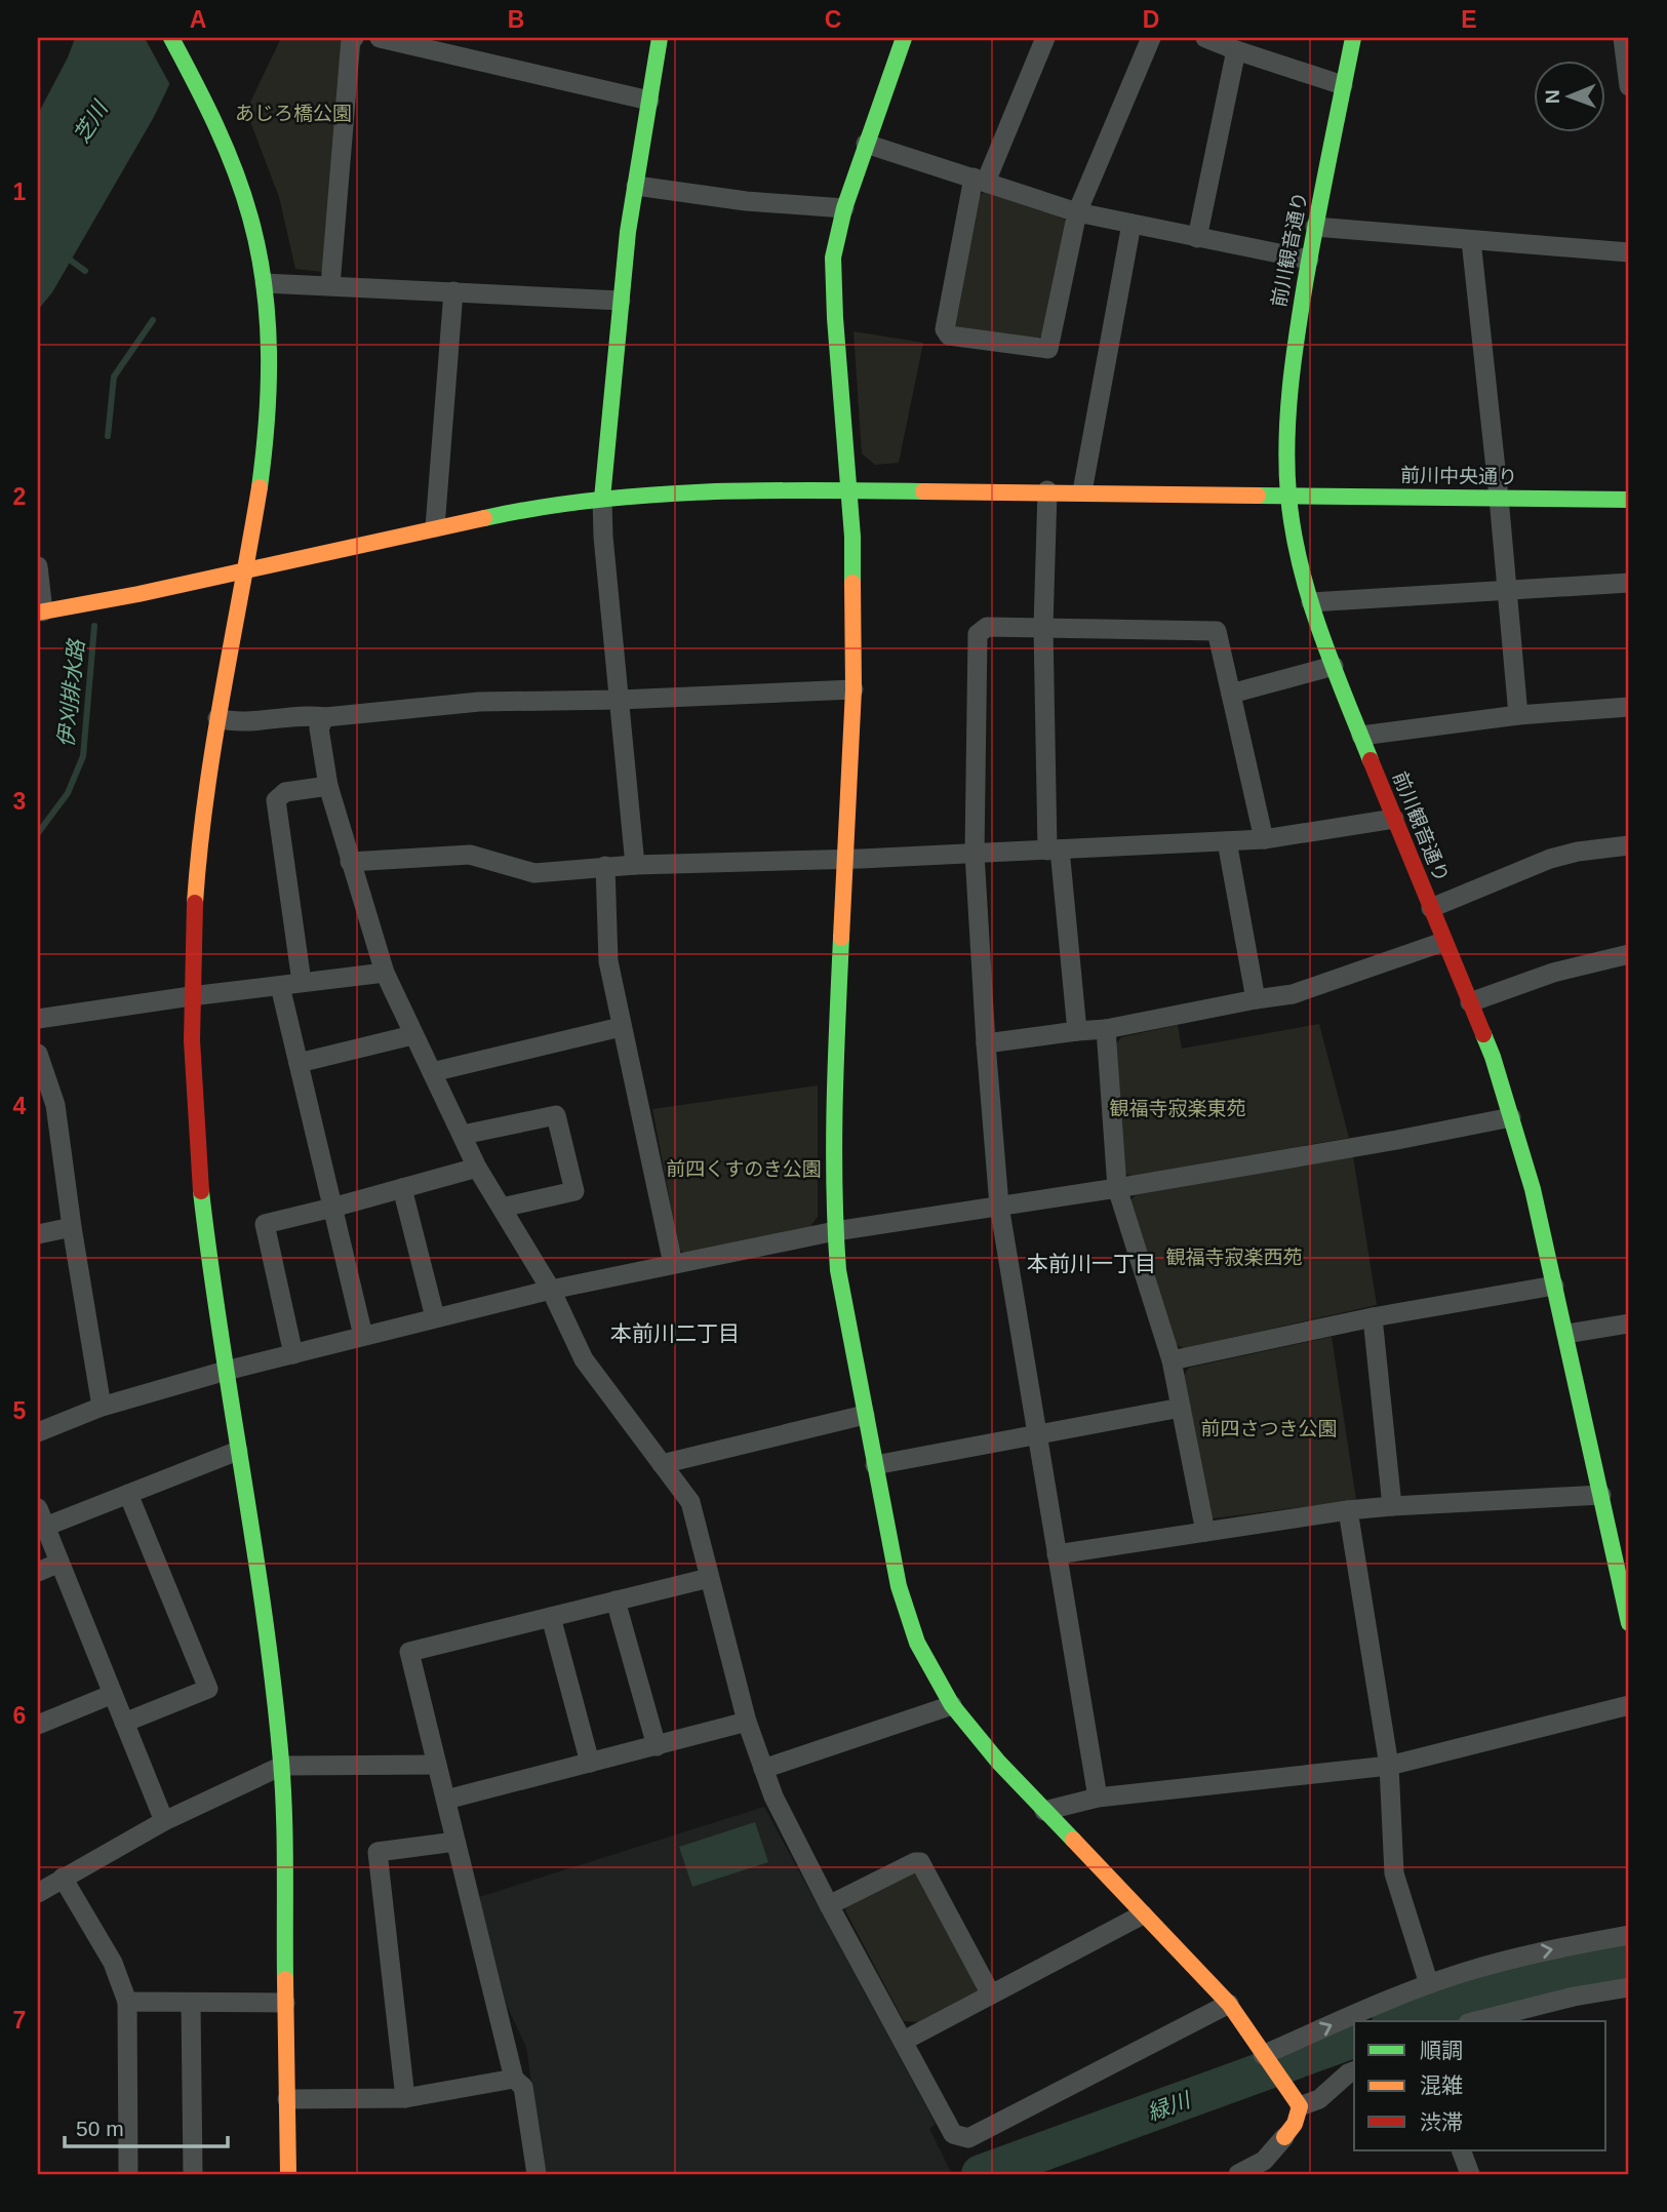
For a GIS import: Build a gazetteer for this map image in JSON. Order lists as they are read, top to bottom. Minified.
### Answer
{"streets":{"street":["前川観音通り","前川中央通り"]},"crossings":[["前川観音通り","前川中央通り"]],"districts":["本前川一丁目","本前川二丁目"],"water":["芝川","伊刈排水路","緑川"],"parks":["あじろ橋公園","観福寺寂楽東苑","前四くすのき公園","観福寺寂楽西苑","前四さつき公園"],"legend":["順調","混雑","渋滞"],"scale_bar":"50 m","north":"left","grid":{"columns":["A","B","C","D","E"],"rows":["1","2","3","4","5","6","7"]}}
